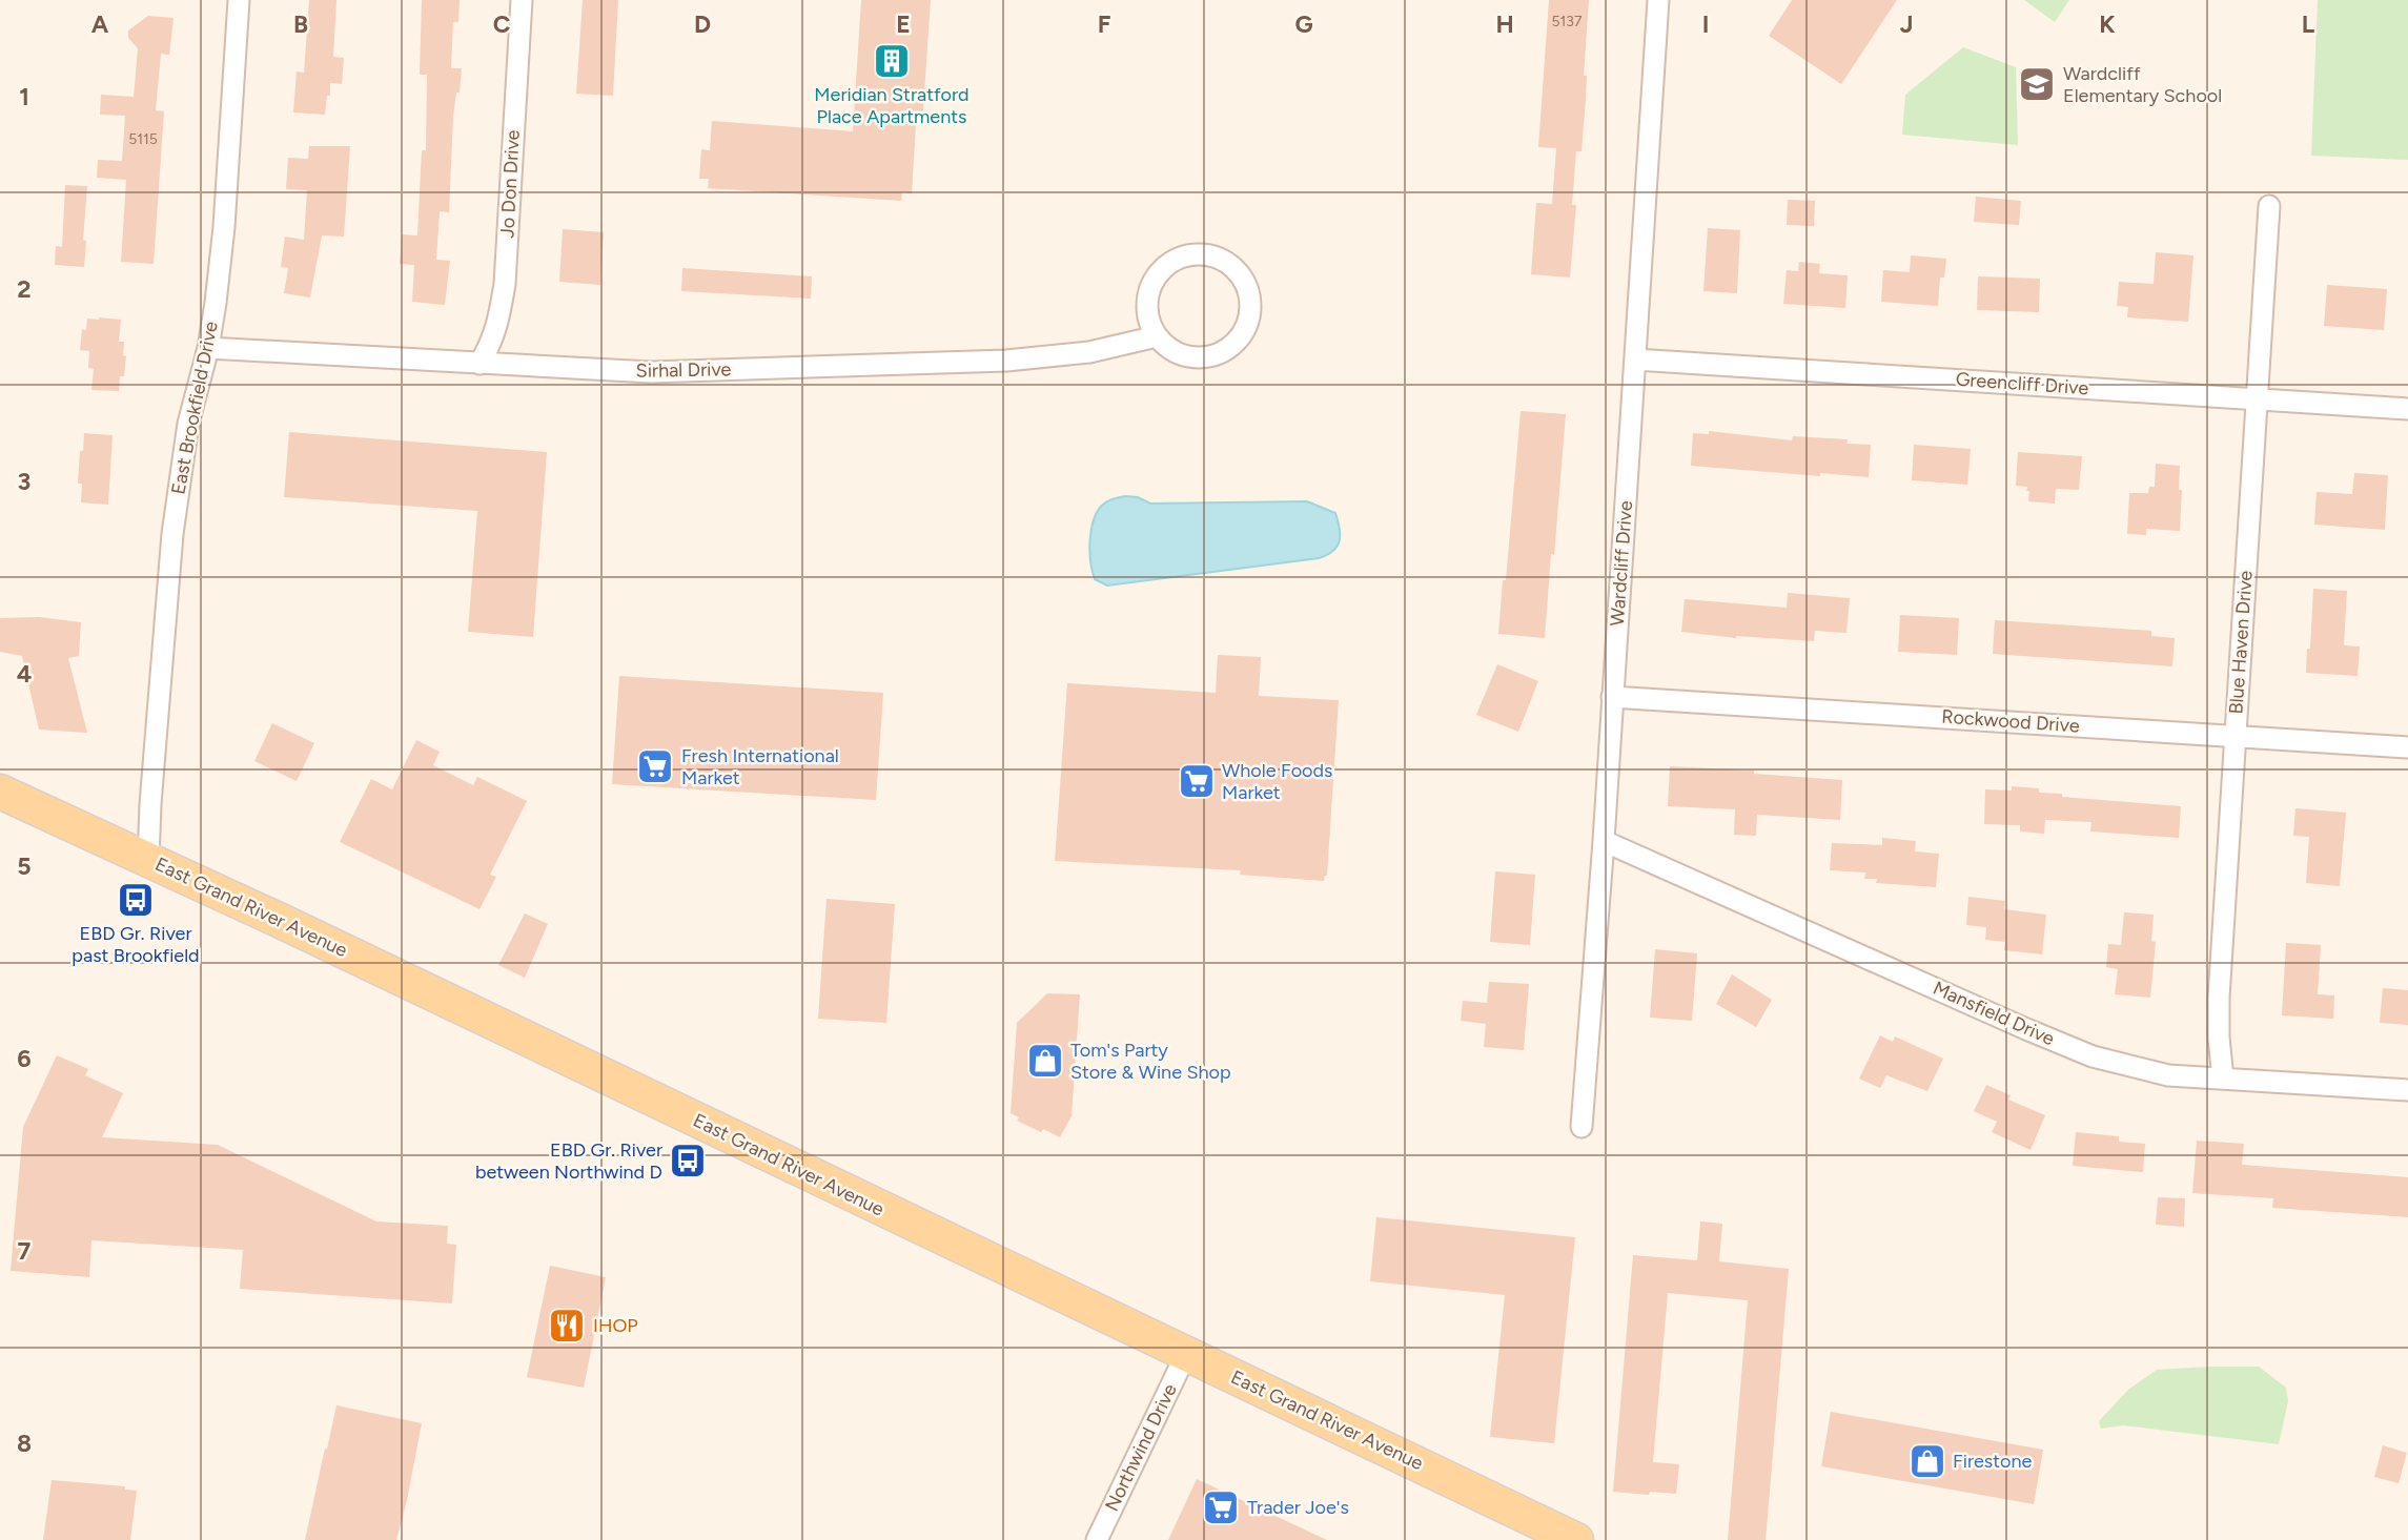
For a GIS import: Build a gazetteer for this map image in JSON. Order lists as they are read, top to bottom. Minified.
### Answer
{"streets":{"main road":["East Grand River Avenue"],"street":["Jo Don Drive","Sirhal Drive","Greencliff Drive","East Brookfield Drive","Wardcliff Drive","Blue Haven Drive","Rockwood Drive","Mansfield Drive","Northwind Drive"]},"crossings":[["Jo Don Drive","Sirhal Drive"],["Sirhal Drive","East Brookfield Drive"],["Greencliff Drive","Wardcliff Drive"],["Greencliff Drive","Blue Haven Drive"],["East Brookfield Drive","East Grand River Avenue"],["Wardcliff Drive","Rockwood Drive"],["Wardcliff Drive","Mansfield Drive"],["Blue Haven Drive","Rockwood Drive"],["Blue Haven Drive","Mansfield Drive"],["East Grand River Avenue","Northwind Drive"]],"places":{"building":["Meridian Stratford Place Apartments"],"school or university":["Wardcliff Elementary School"],"supermarket":["Fresh International Market","Whole Foods Market","Trader Joe's"],"bus stop":["EBD Gr. River past Brookfield","EBD Gr. River between Northwind D"],"shop":["Tom's Party Store & Wine Shop","Firestone"],"restaurant":["IHOP"]},"house_numbers":["5137","5115"],"grid":{"columns":["A","B","C","D","E","F","G","H","I","J","K","L"],"rows":["1","2","3","4","5","6","7","8"]}}
